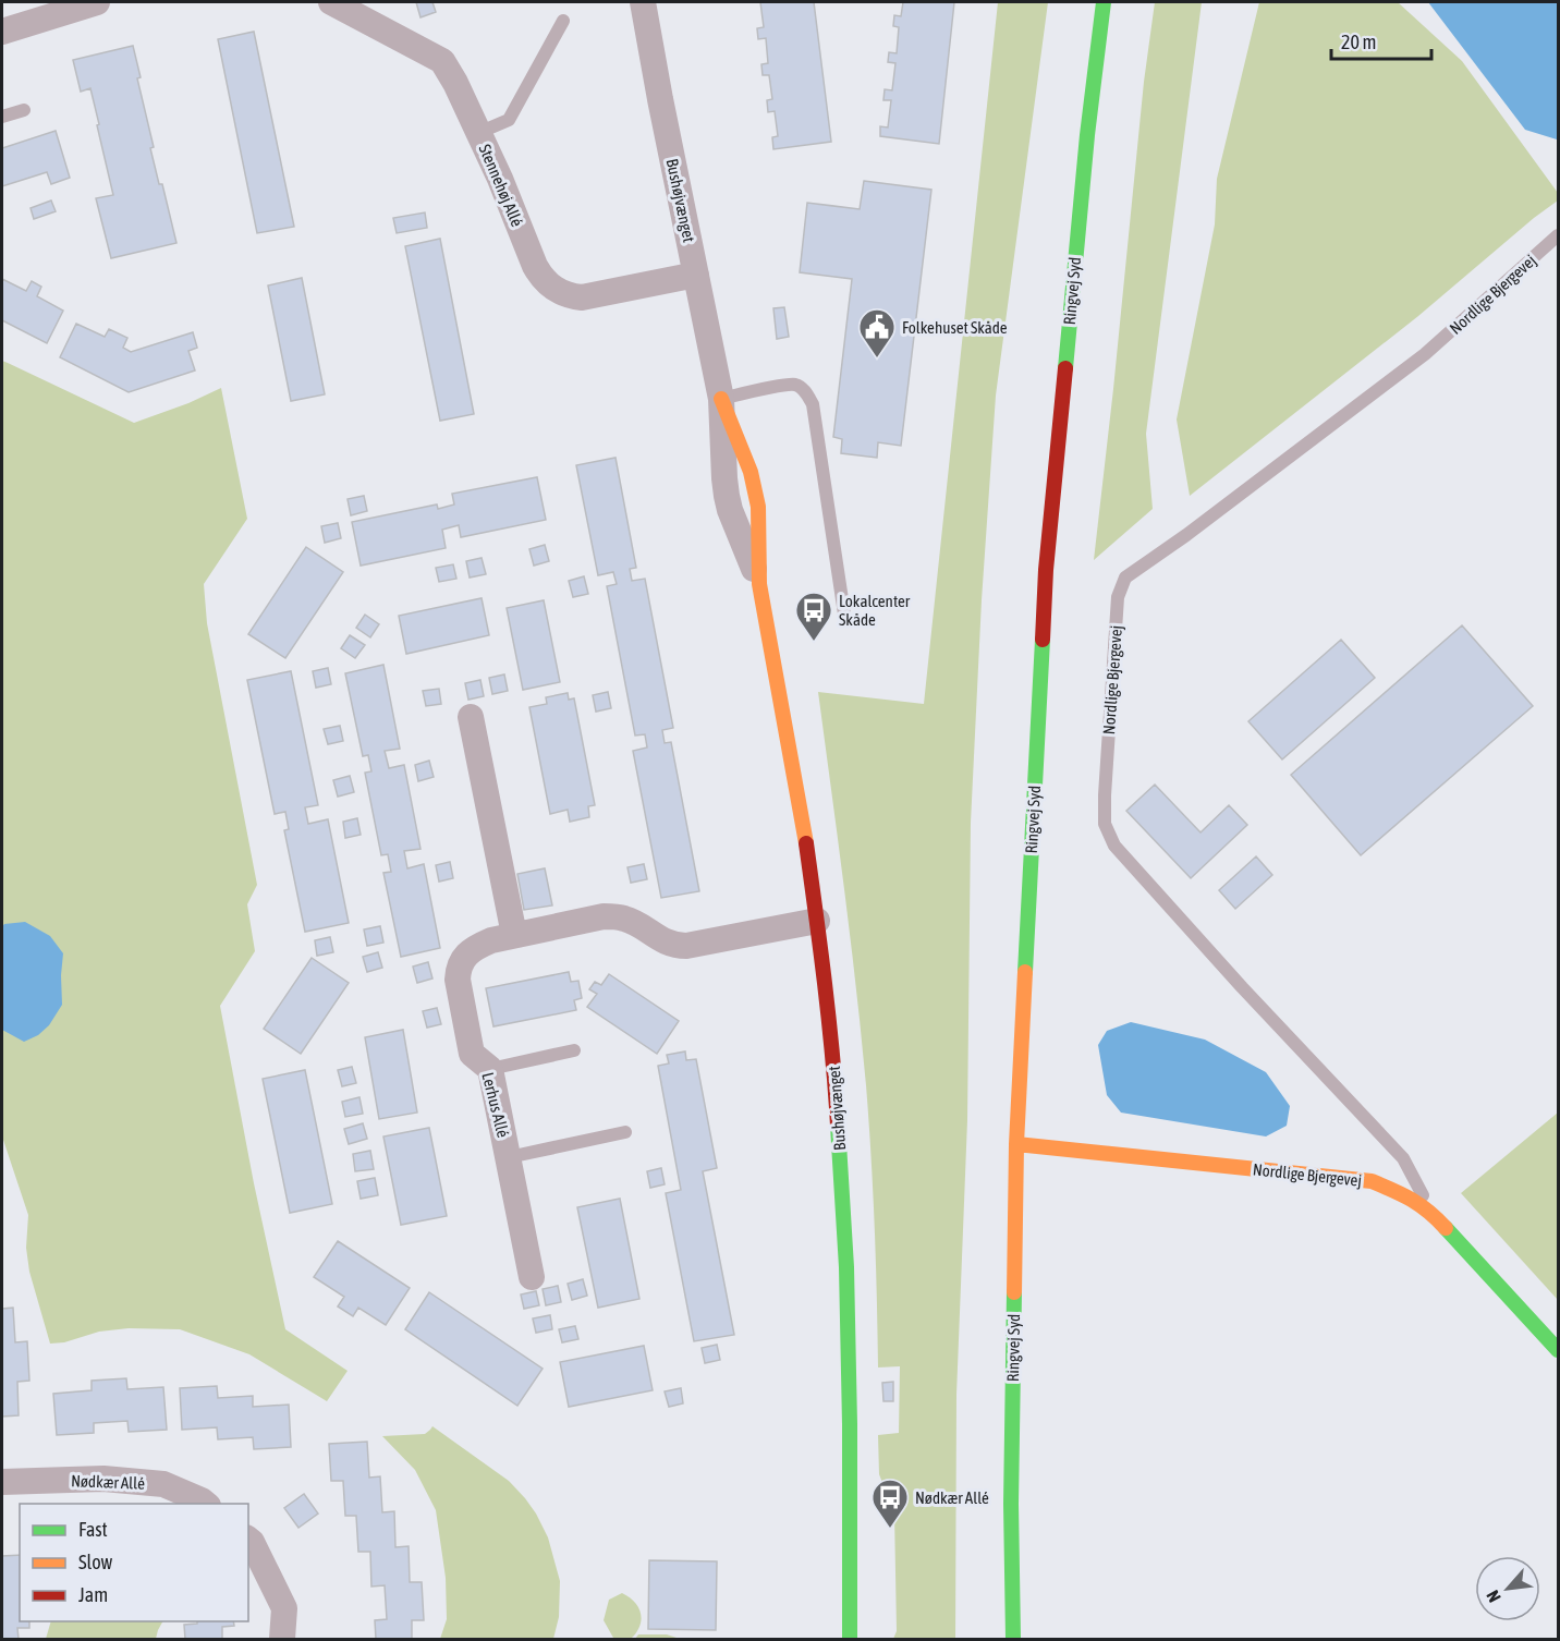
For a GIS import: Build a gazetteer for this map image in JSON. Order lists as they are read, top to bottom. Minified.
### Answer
{"streets":{"street":["Stennehøj Allé","Bushøjvænget","Ringvej Syd","Nordlige Bjergevej","Lerhus Allé","Nødkær Allé"]},"crossings":[["Stennehøj Allé","Bushøjvænget"],["Bushøjvænget","Lerhus Allé"],["Ringvej Syd","Nordlige Bjergevej"]],"places":{"public building":["Folkehuset Skåde"],"bus stop":["Lokalcenter Skåde","Nødkær Allé"]},"legend":["Fast","Slow","Jam"],"scale_bar":"20 m","north":"bottom left"}
